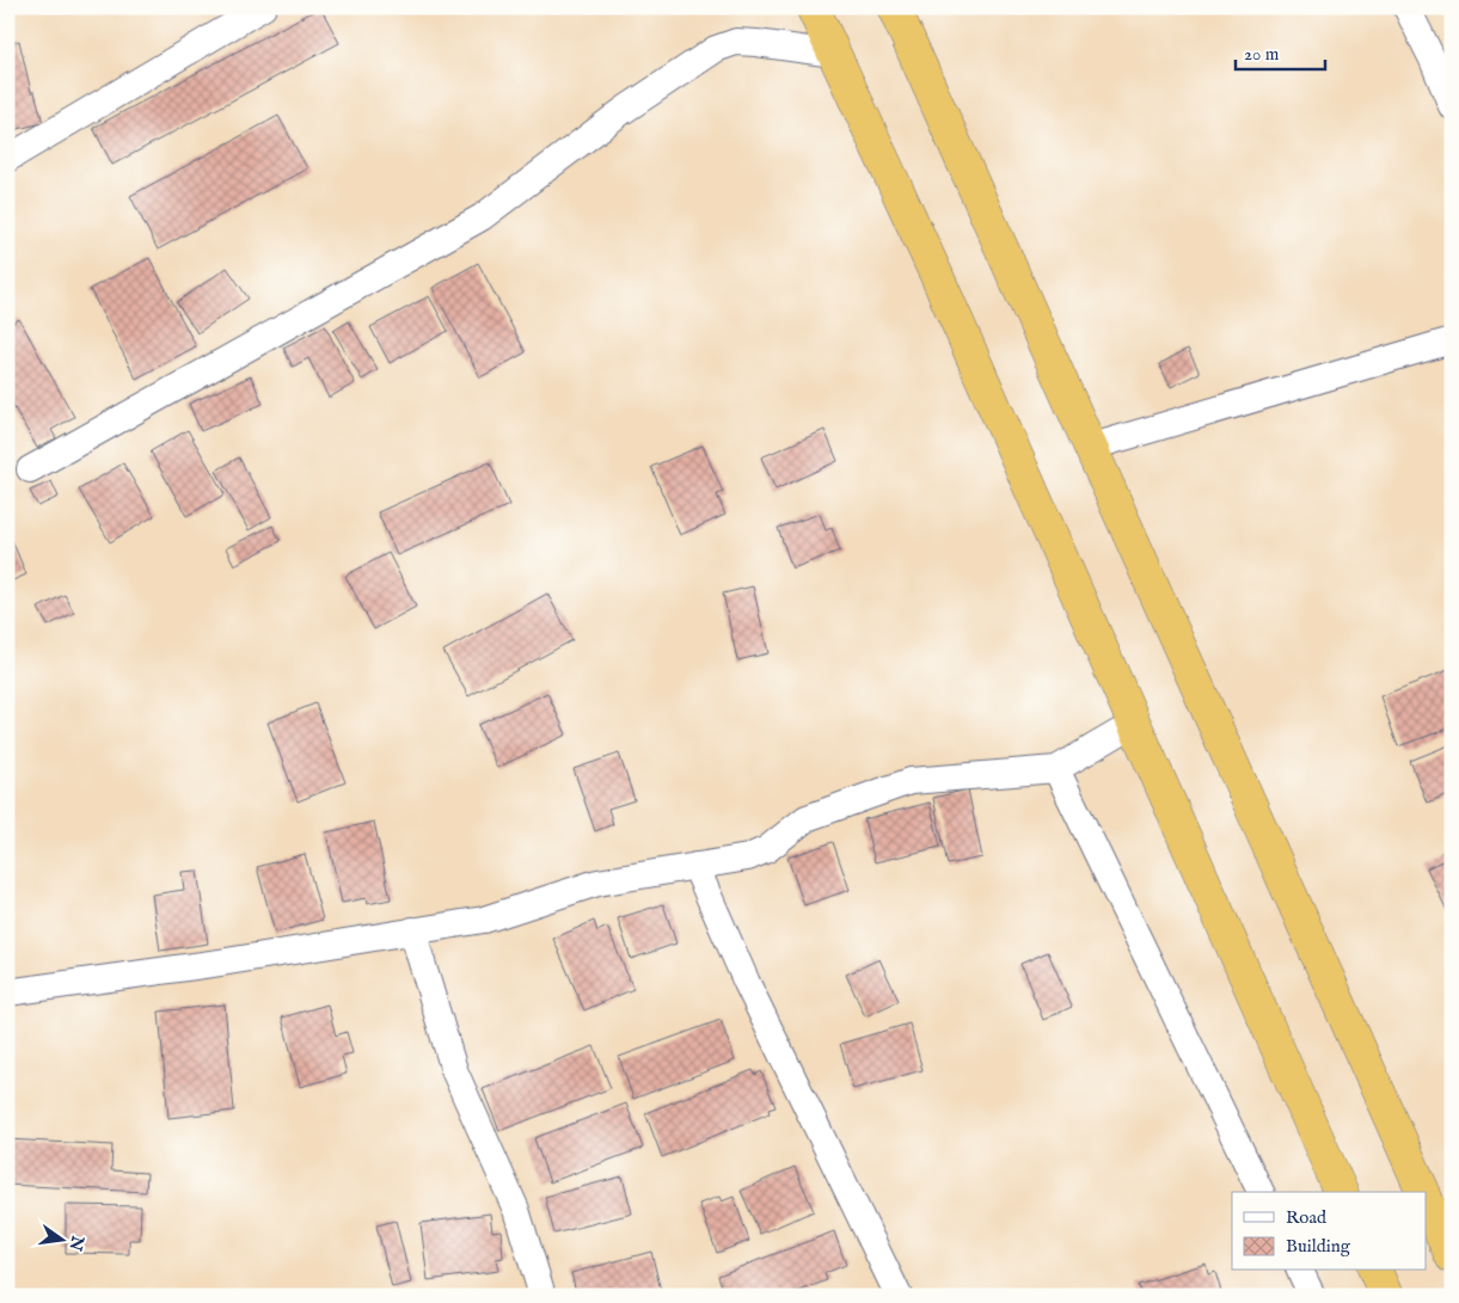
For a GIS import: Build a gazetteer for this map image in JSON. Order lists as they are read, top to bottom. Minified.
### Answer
{"legend":["Road","Building"],"scale_bar":"20 m","north":"right"}
